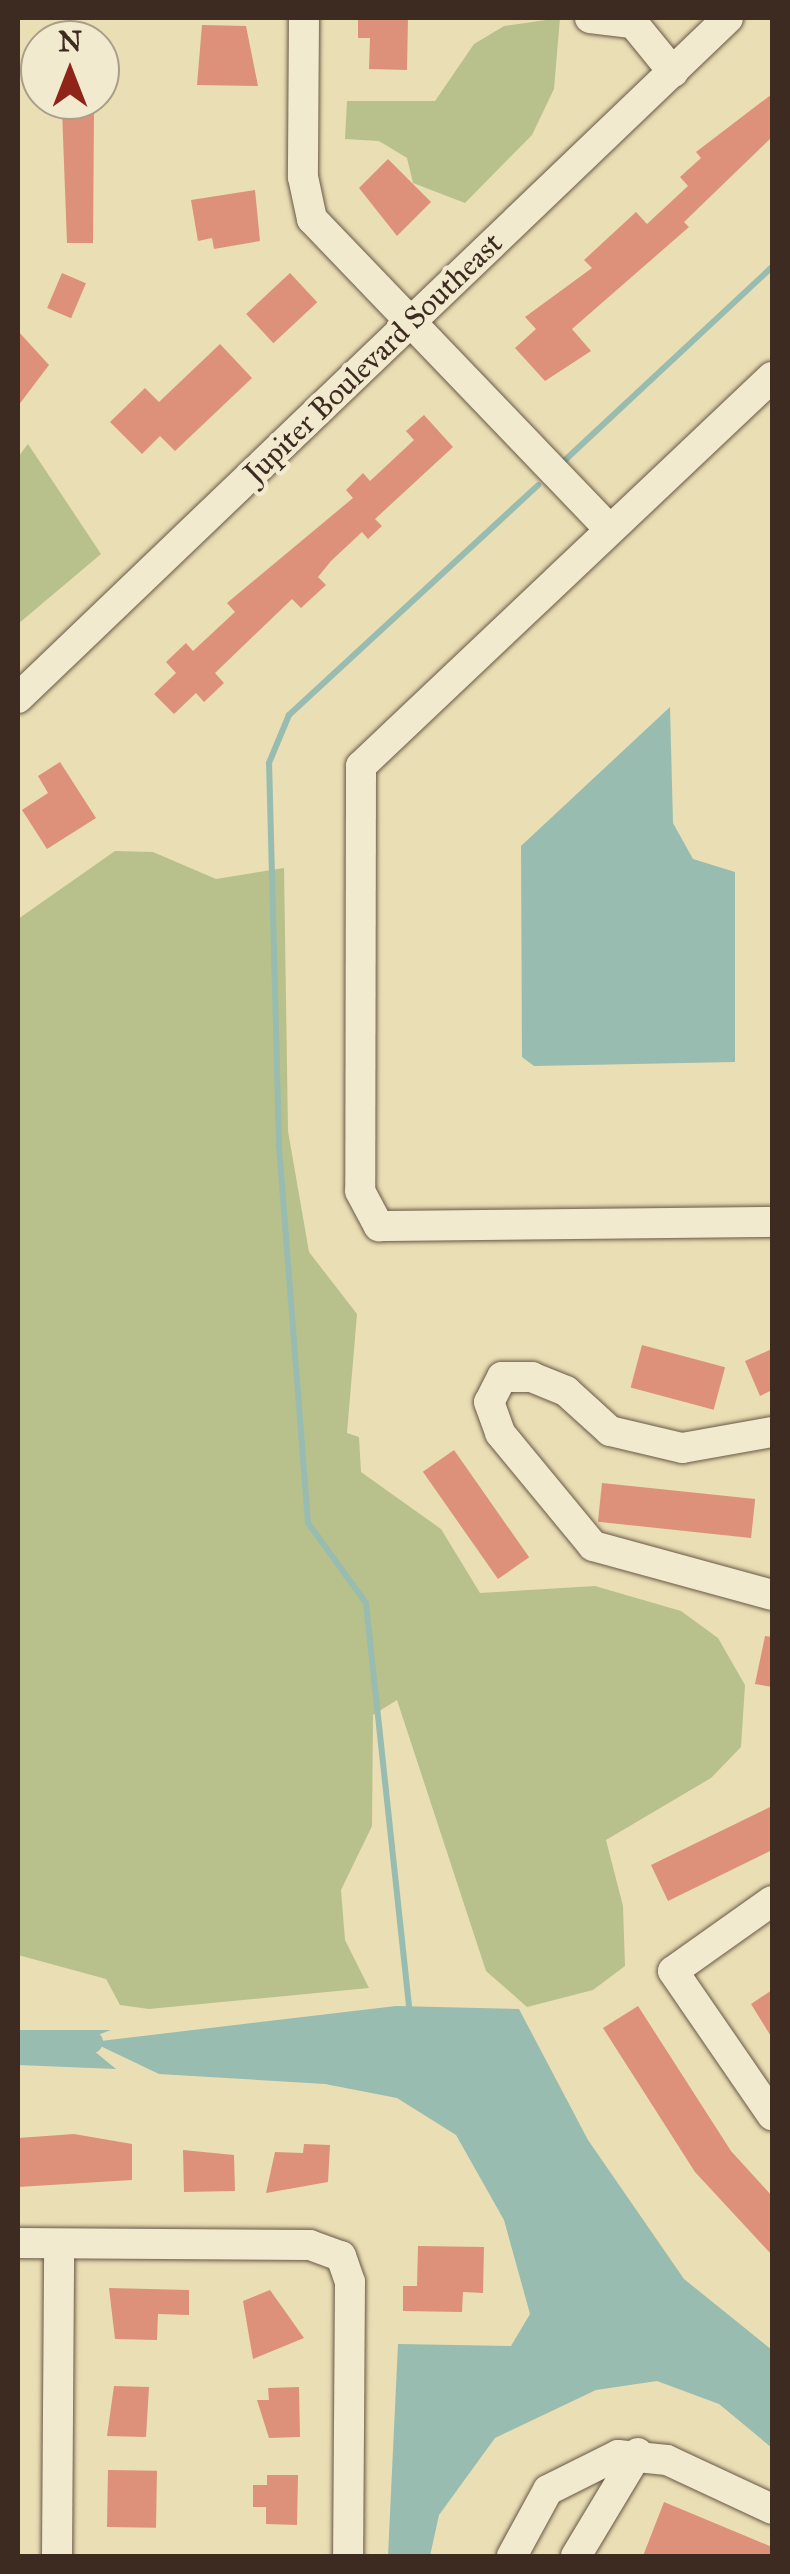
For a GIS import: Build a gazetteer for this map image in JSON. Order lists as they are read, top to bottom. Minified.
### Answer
{"streets":{"street":["Jupiter Boulevard Southeast"]},"north":"top"}
